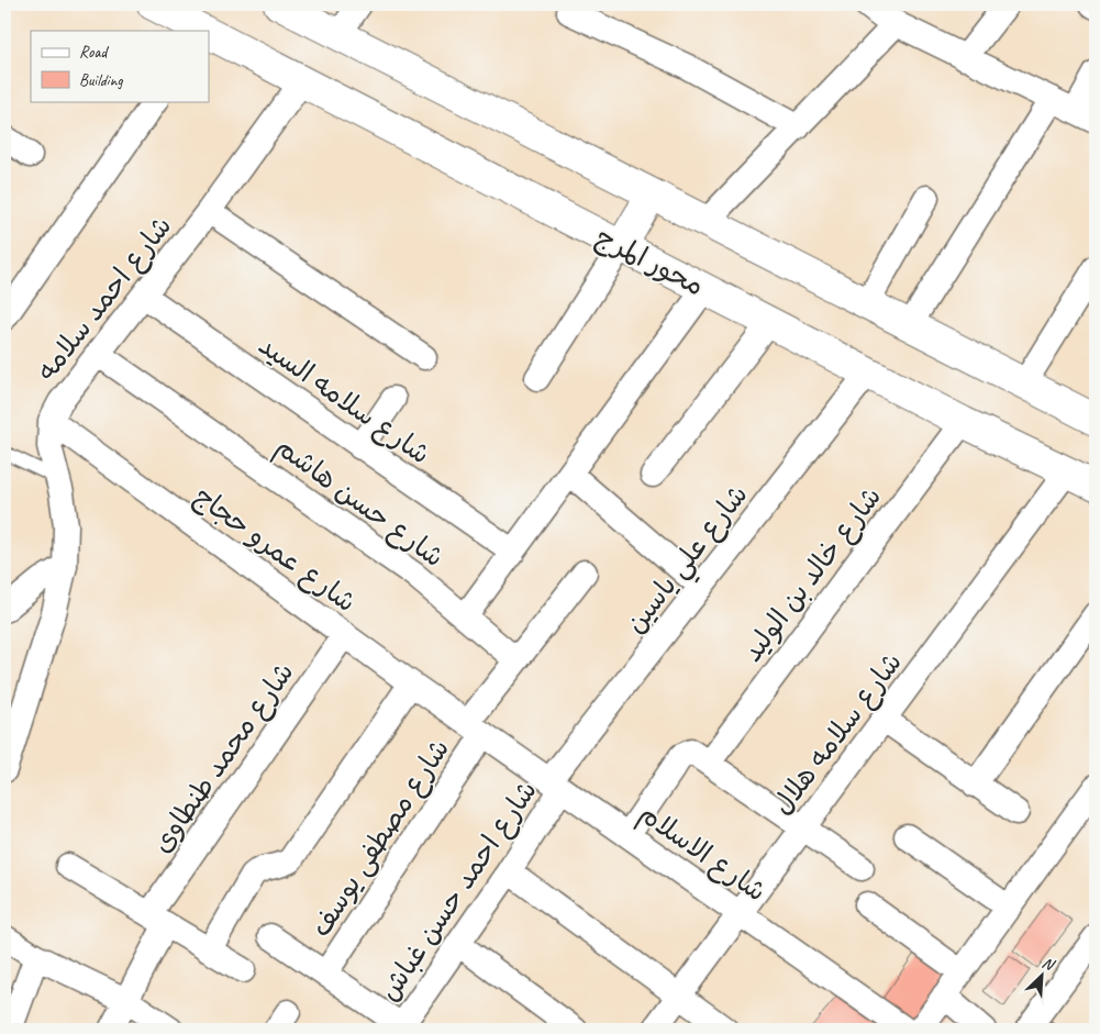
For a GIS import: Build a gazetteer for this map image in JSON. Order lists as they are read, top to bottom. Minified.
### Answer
{"streets":{"main road":["محور المرج"],"street":["شارع احمد سلامه","شارع سلامه السيد","شارع حسن هاشم","شارع عمرو حجاج","شارع علي ياسين","شارع خالد بن الوليد","شارع سلامه هلال","شارع محمد طنطاوى","شارع مصطفى يوسف","شارع الاسلام","شارع احمد حسن غباش"]},"crossings":[["محور المرج","شارع احمد سلامه"],["محور المرج","شارع علي ياسين"],["محور المرج","شارع خالد بن الوليد"],["محور المرج","شارع سلامه هلال"],["شارع احمد سلامه","شارع سلامه السيد"],["شارع احمد سلامه","شارع حسن هاشم"],["شارع احمد سلامه","شارع عمرو حجاج"],["شارع عمرو حجاج","شارع محمد طنطاوى"],["شارع عمرو حجاج","شارع مصطفى يوسف"],["شارع عمرو حجاج","شارع الاسلام"],["شارع علي ياسين","شارع الاسلام"],["شارع علي ياسين","شارع احمد حسن غباش"],["شارع سلامه هلال","شارع الاسلام"],["شارع مصطفى يوسف","شارع الاسلام"],["شارع الاسلام","شارع احمد حسن غباش"]],"legend":["Road","Building"],"north":"top right"}
